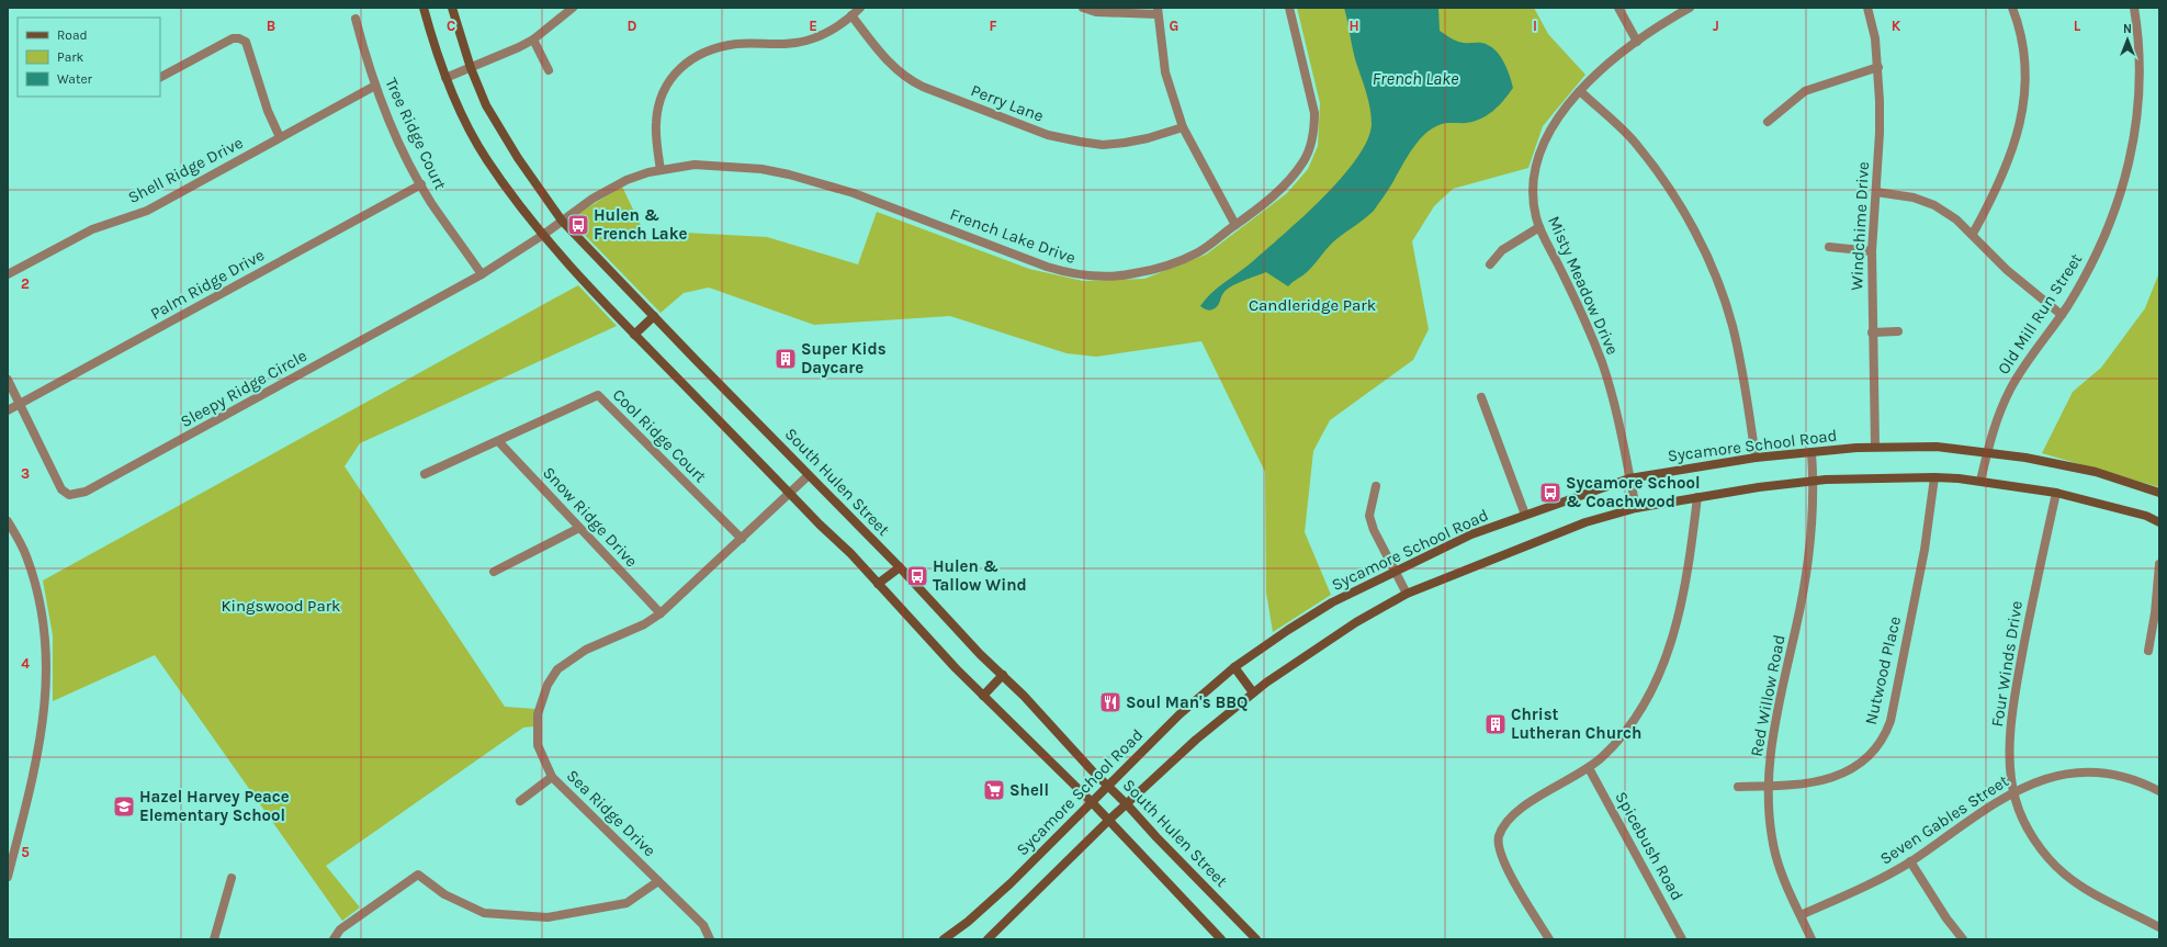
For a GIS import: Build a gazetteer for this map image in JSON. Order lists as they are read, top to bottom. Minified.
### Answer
{"streets":{"main road":["Sycamore School Road","South Hulen Street"],"street":["Perry Lane","Tree Ridge Court","Shell Ridge Drive","Windchime Drive","French Lake Drive","Palm Ridge Drive","Misty Meadow Drive","Old Mill Run Street","Sleepy Ridge Circle","Cool Ridge Court","Snow Ridge Drive","Four Winds Drive","Nutwood Place","Red Willow Road","Sea Ridge Drive","Seven Gables Street","Spicebush Road"]},"crossings":[["Tree Ridge Court","Shell Ridge Drive"],["Tree Ridge Court","Palm Ridge Drive"],["Tree Ridge Court","Sleepy Ridge Circle"],["Windchime Drive","Sycamore School Road"],["French Lake Drive","Sleepy Ridge Circle"],["French Lake Drive","South Hulen Street"],["Palm Ridge Drive","Sleepy Ridge Circle"],["Misty Meadow Drive","Sycamore School Road"],["Old Mill Run Street","Sycamore School Road"],["Cool Ridge Court","Snow Ridge Drive"],["Cool Ridge Court","Sea Ridge Drive"],["Sycamore School Road","South Hulen Street"],["Sycamore School Road","Red Willow Road"],["South Hulen Street","Sea Ridge Drive"],["Snow Ridge Drive","Sea Ridge Drive"],["Four Winds Drive","Seven Gables Street"],["Nutwood Place","Red Willow Road"],["Red Willow Road","Seven Gables Street"]],"water":["French Lake"],"parks":["Candleridge Park","Kingswood Park"],"places":{"bus stop":["Hulen & French Lake","Sycamore School & Coachwood","Hulen & Tallow Wind"],"building":["Super Kids Daycare","Christ Lutheran Church"],"restaurant":["Soul Man's BBQ"],"supermarket":["Shell"],"school or university":["Hazel Harvey Peace Elementary School"]},"legend":["Road","Park","Water"],"north":"top","grid":{"columns":["B","C","D","E","F","G","H","I","J","K","L"],"rows":["2","3","4","5"]}}
